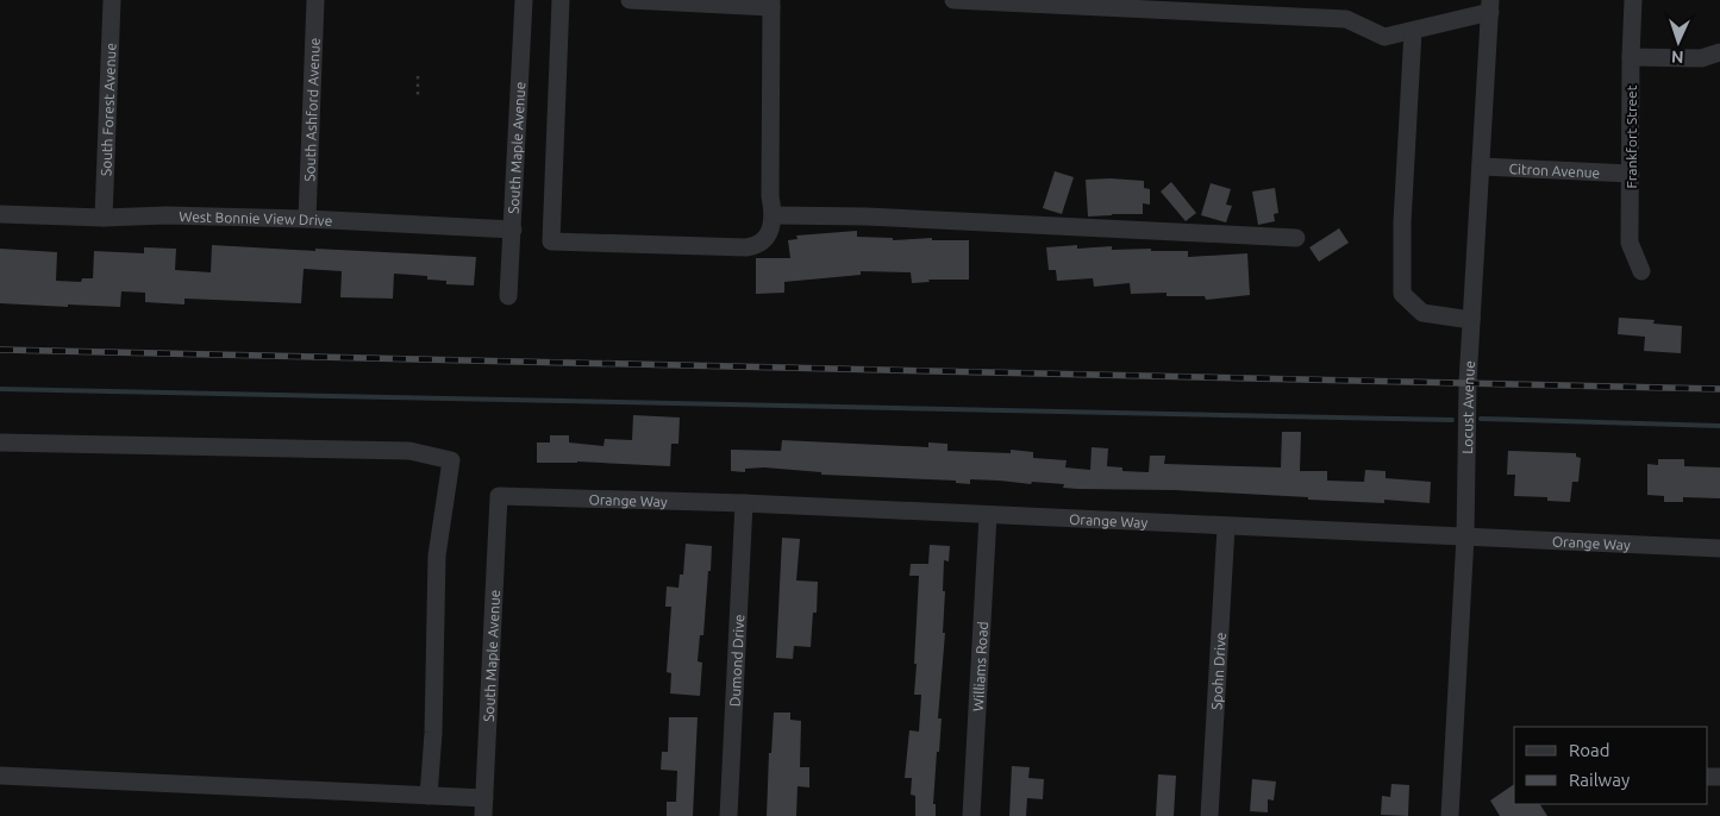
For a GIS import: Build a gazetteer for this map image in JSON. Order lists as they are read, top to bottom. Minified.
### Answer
{"streets":{"street":["South Forest Avenue","South Ashford Avenue","Frankfort Street","South Maple Avenue","Citron Avenue","West Bonnie View Drive","Locust Avenue","Orange Way","Dumond Drive","Williams Road","Spohn Drive"]},"crossings":[["South Forest Avenue","West Bonnie View Drive"],["South Ashford Avenue","West Bonnie View Drive"],["Frankfort Street","Citron Avenue"],["South Maple Avenue","West Bonnie View Drive"],["South Maple Avenue","Orange Way"],["Citron Avenue","Locust Avenue"],["Locust Avenue","Orange Way"],["Orange Way","Dumond Drive"],["Orange Way","Williams Road"],["Orange Way","Spohn Drive"]],"legend":["Road","Railway"],"north":"bottom"}
